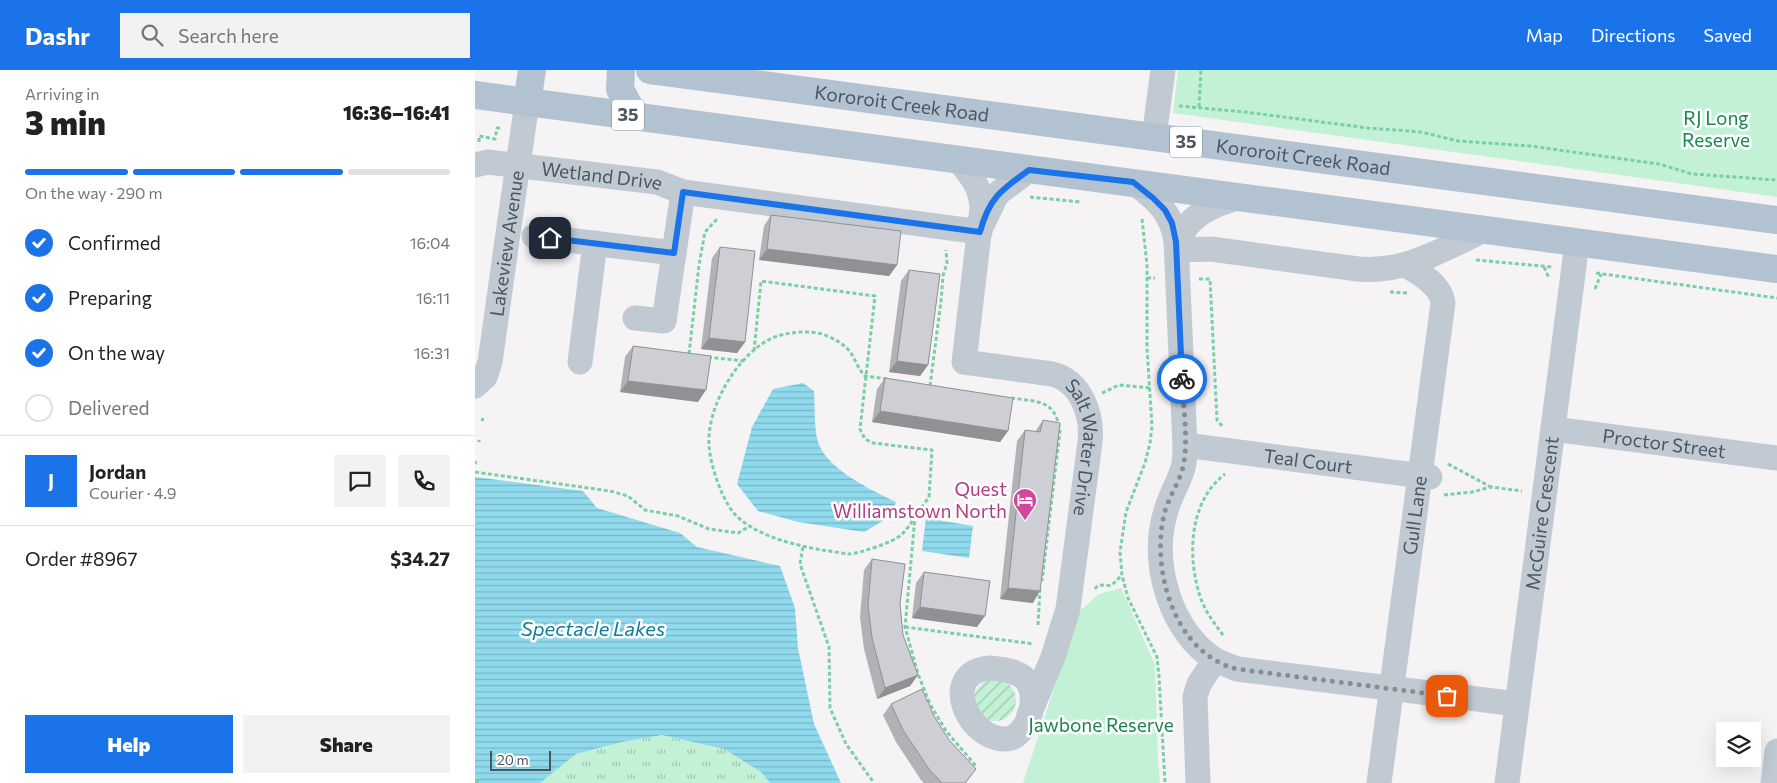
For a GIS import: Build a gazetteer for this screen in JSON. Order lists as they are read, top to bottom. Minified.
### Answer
{"streets":{"main road":["Kororoit Creek Road","35"],"street":["Wetland Drive","Lakeview Avenue","Proctor Street","Salt Water Drive","Teal Court","McGuire Crescent","Gull Lane"]},"crossings":[["35","Lakeview Avenue"],["35","Salt Water Drive"],["35","McGuire Crescent"],["Wetland Drive","Lakeview Avenue"],["Wetland Drive","Salt Water Drive"],["Proctor Street","McGuire Crescent"],["Teal Court","Gull Lane"]],"water":["Spectacle Lakes"],"parks":["RJ Long Reserve","Jawbone Reserve"],"places":{"hotel":["Quest Williamstown North"]},"scale_bar":"20 m","page":{"header":"Dashr","search":"Search here","nav":["Map","Directions","Saved"],"heading":["3 min","Arriving in","16:36–16:41"],"panel":["Jordan","Courier · 4.9","Order #8967","$34.27"],"bar":"On the way · 290 m","list":[["Confirmed","16:04"],["Preparing","16:11"],["On the way","16:31"],"Delivered"],"round":"J","buttons":["Help","Share"],"scale":"20 m"}}
